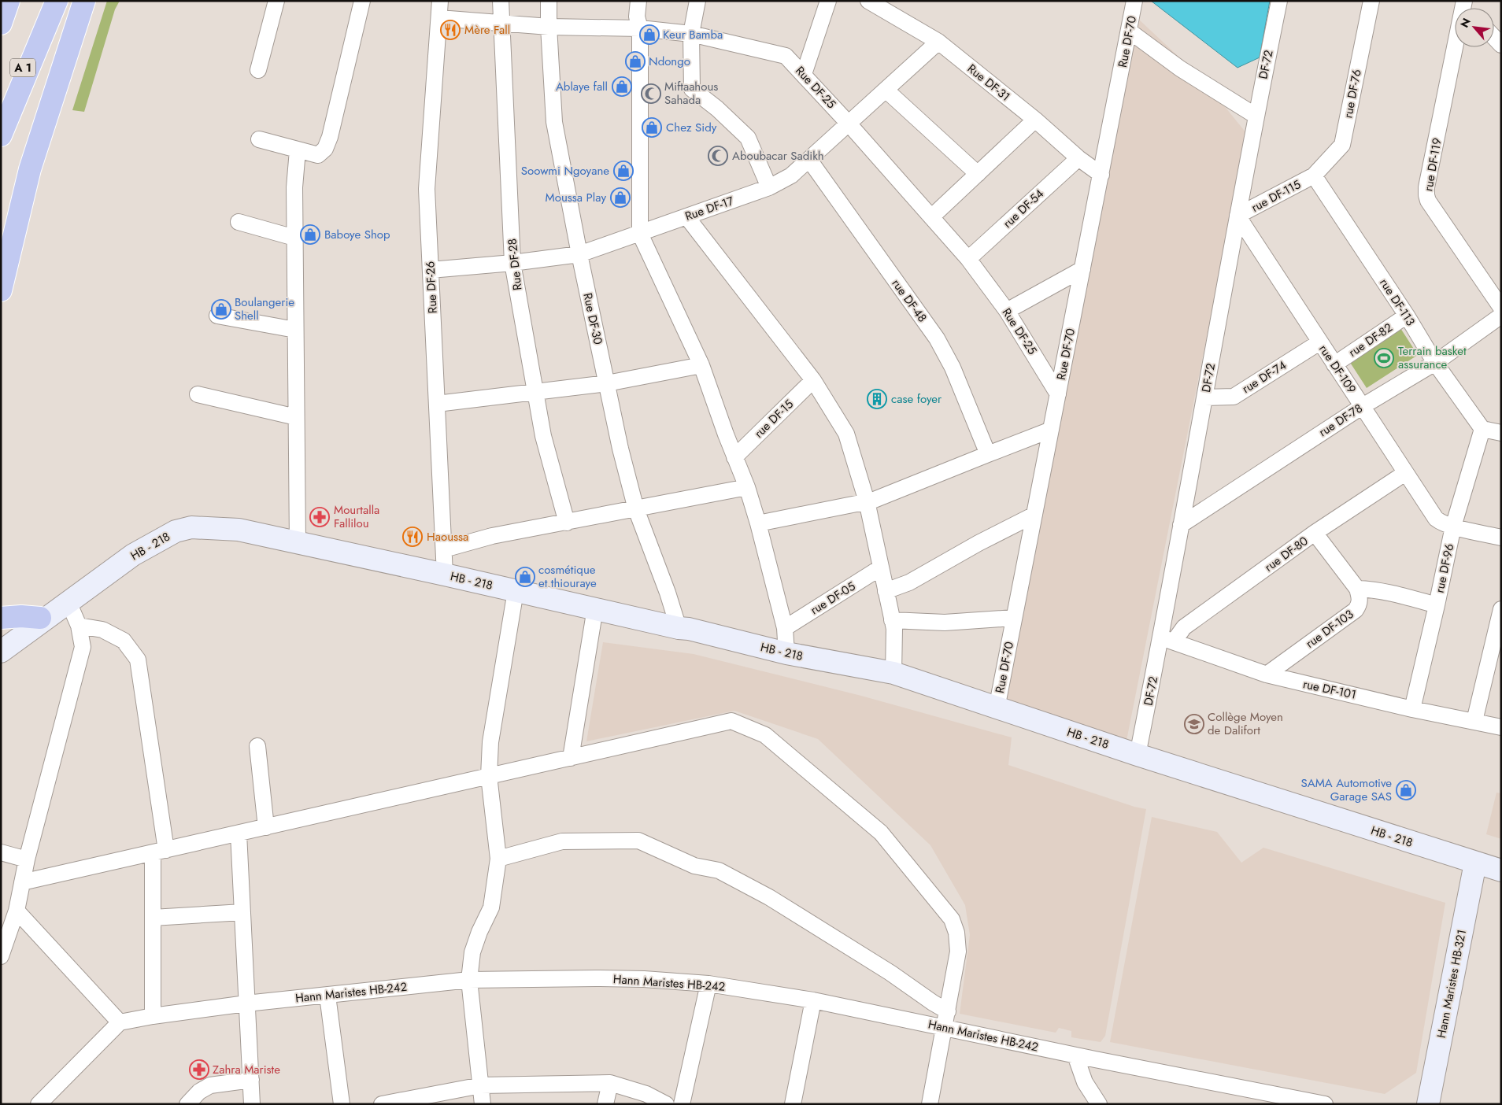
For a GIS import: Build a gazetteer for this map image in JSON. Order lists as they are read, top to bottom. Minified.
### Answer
{"streets":{"highway":["A 1"],"main road":["HB - 218","Hann Maristes HB-321"],"street":["Rue DF-70","DF-72","Rue DF-31","Rue DF-25","rue DF-76","rue DF-119","rue DF-115","Rue DF-17","rue DF-54","Rue DF-28","Rue DF-26","rue DF-48","rue DF-113","Rue DF-30","rue DF-82","rue DF-109","rue DF-74","rue DF-15","rue DF-78","rue DF-80","rue DF-96","rue DF-05","rue DF-103","rue DF-101","Hann Maristes HB-242"]},"crossings":[["Rue DF-70","Rue DF-31"],["Rue DF-70","Rue DF-25"],["Rue DF-70","HB - 218"],["DF-72","rue DF-115"],["DF-72","rue DF-109"],["DF-72","rue DF-74"],["DF-72","rue DF-78"],["DF-72","HB - 218"],["DF-72","rue DF-80"],["DF-72","rue DF-101"],["Rue DF-31","Rue DF-17"],["Rue DF-31","rue DF-54"],["Rue DF-25","Rue DF-17"],["Rue DF-25","rue DF-54"],["Rue DF-25","Rue DF-28"],["Rue DF-25","Rue DF-26"],["Rue DF-25","Rue DF-30"],["rue DF-76","rue DF-115"],["rue DF-76","rue DF-113"],["rue DF-115","rue DF-113"],["rue DF-115","rue DF-109"],["Rue DF-17","Rue DF-28"],["Rue DF-17","Rue DF-26"],["Rue DF-17","rue DF-48"],["Rue DF-17","Rue DF-30"],["Rue DF-26","HB - 218"],["rue DF-113","rue DF-82"],["rue DF-113","rue DF-78"],["rue DF-113","rue DF-96"],["Rue DF-30","HB - 218"],["rue DF-82","rue DF-109"],["rue DF-109","rue DF-74"],["rue DF-109","rue DF-78"],["rue DF-109","rue DF-80"],["rue DF-109","rue DF-96"],["HB - 218","Hann Maristes HB-321"],["rue DF-80","rue DF-101"],["rue DF-96","rue DF-101"],["rue DF-103","rue DF-101"]],"places":{"restaurant":["Mère Fall","Haoussa"],"shop":["Keur Bamba","Ndongo","Ablaye fall","Chez Sidy","Soowmi Ngoyane","Moussa Play","Baboye Shop","Boulangerie Shell","cosmétique et thiouraye","SAMA Automotive Garage SAS"],"mosque":["Miftaahous Sahada","Aboubacar Sadikh"],"sports":["Terrain basket assurance"],"building":["case foyer"],"pharmacy":["Mourtalla Fallilou","Zahra Mariste"],"school or university":["Collège Moyen de Dalifort"]},"north":"top left"}
